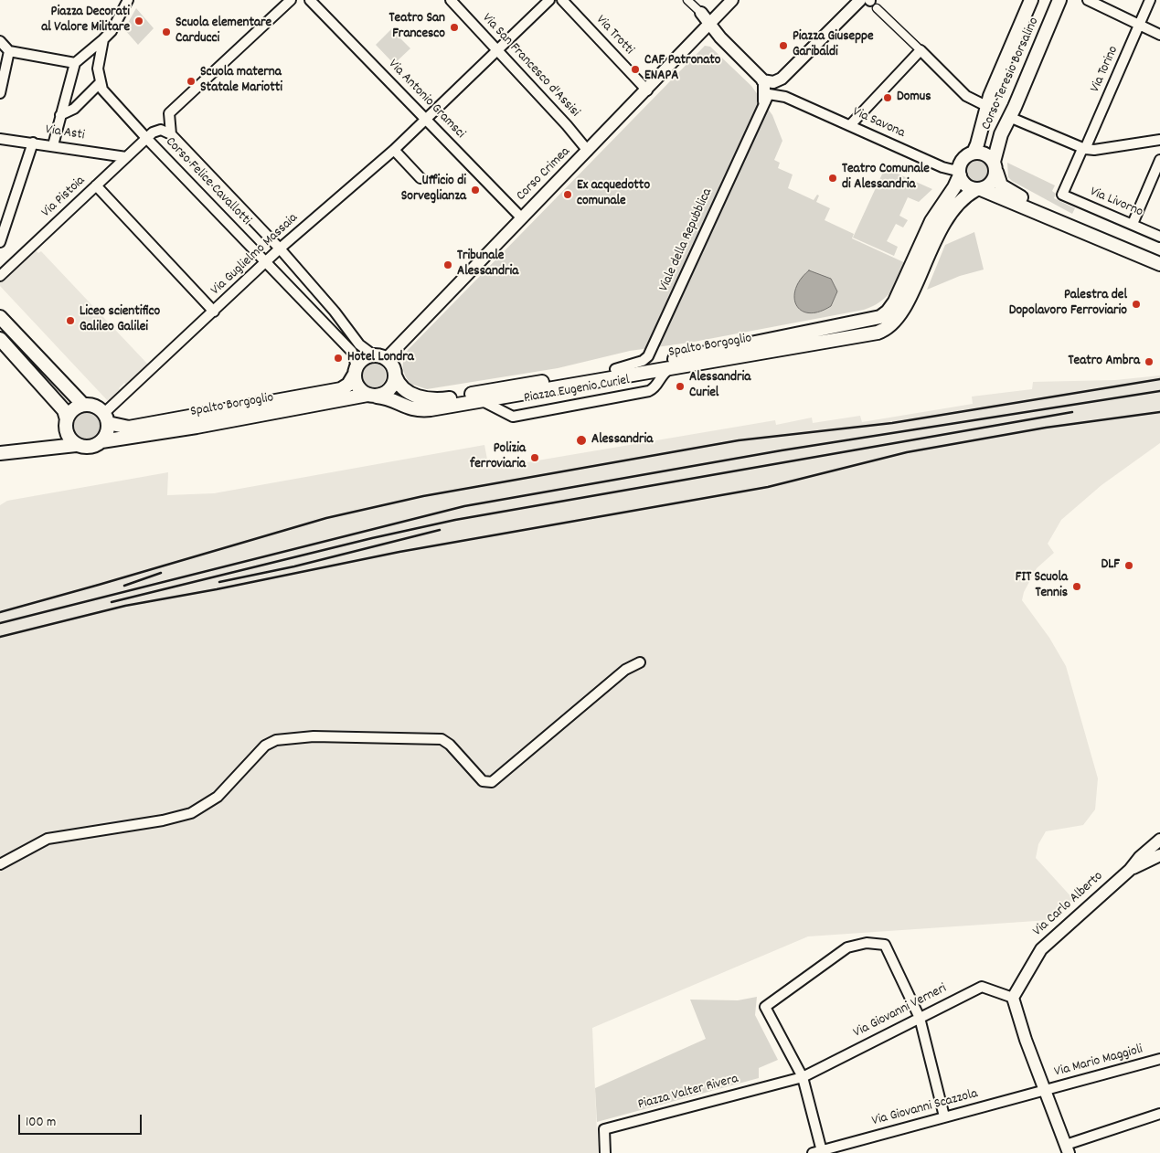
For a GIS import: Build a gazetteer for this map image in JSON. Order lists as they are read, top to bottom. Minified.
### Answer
{"streets":{"main road":["Corso Teresio Borsalino","Spalto Borgoglio"],"street":["Via Trotti","Via San Francesco d'Assisi","Via Torino","Via Antonio Gramsci","Via Savona","Via Asti","Corso Crimea","Corso Felice Cavallotti","Via Pistoia","Via Livorno","Viale della Repubblica","Via Guglielmo Massaia","Piazza Eugenio Curiel","Via Carlo Alberto","Via Giovanni Verneri","Via Mario Maggioli","Piazza Valter Rivera","Via Giovanni Scazzola"]},"crossings":[["Via Trotti","Corso Crimea"],["Via San Francesco d'Assisi","Corso Crimea"],["Via San Francesco d'Assisi","Via Guglielmo Massaia"],["Via Torino","Via Livorno"],["Corso Teresio Borsalino","Via Savona"],["Corso Teresio Borsalino","Spalto Borgoglio"],["Via Antonio Gramsci","Corso Crimea"],["Via Antonio Gramsci","Via Guglielmo Massaia"],["Via Savona","Spalto Borgoglio"],["Via Asti","Via Pistoia"],["Corso Crimea","Corso Felice Cavallotti"],["Corso Crimea","Spalto Borgoglio"],["Corso Felice Cavallotti","Via Pistoia"],["Corso Felice Cavallotti","Via Guglielmo Massaia"],["Corso Felice Cavallotti","Spalto Borgoglio"],["Viale della Repubblica","Spalto Borgoglio"],["Via Guglielmo Massaia","Spalto Borgoglio"],["Spalto Borgoglio","Piazza Eugenio Curiel"],["Via Carlo Alberto","Via Giovanni Verneri"],["Via Giovanni Verneri","Piazza Valter Rivera"],["Via Mario Maggioli","Via Giovanni Scazzola"]],"places":["Piazza Decorati al Valore Militare","Teatro San Francesco","Scuola elementare Carducci","Piazza Giuseppe Garibaldi","CAF Patronato ENAPA","Scuola materna Statale Mariotti","Domus","Teatro Comunale di Alessandria","Ufficio di Sorveglianza","Ex acquedotto comunale","Tribunale Alessandria","Palestra del Dopolavoro Ferroviario","Liceo scientifico Galileo Galilei","Hotel Londra","Teatro Ambra","Alessandria Curiel","Alessandria","Polizia ferroviaria","DLF","FIT Scuola Tennis"],"scale_bar":"100 m"}
